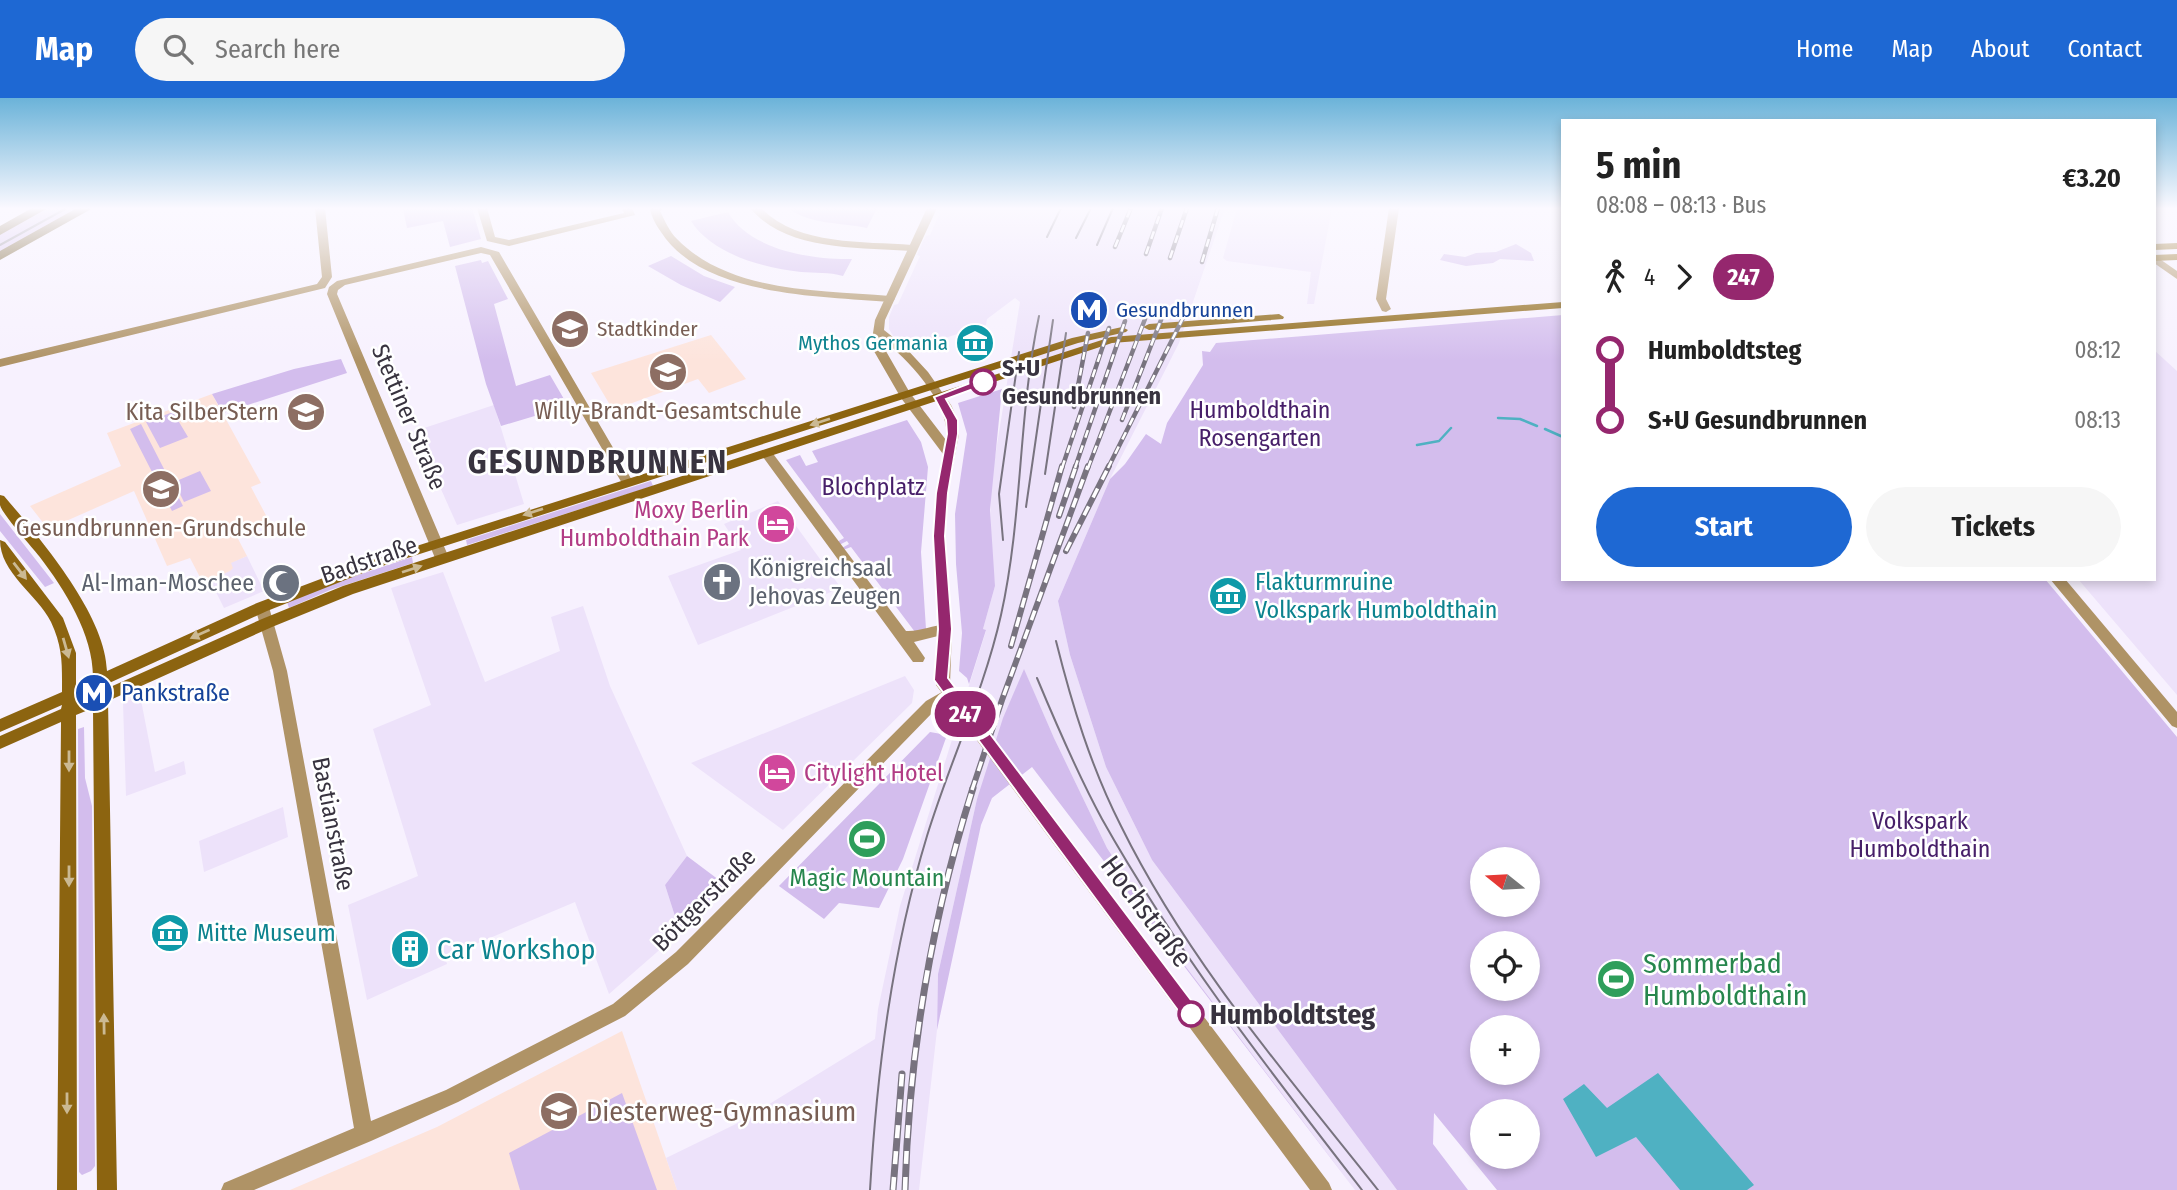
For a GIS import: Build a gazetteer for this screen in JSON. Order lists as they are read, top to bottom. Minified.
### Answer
{"streets":{"main road":["Badstraße"],"street":["Stettiner Straße","Bastianstraße","Böttgerstraße","Hochstraße"]},"crossings":[["Stettiner Straße","Badstraße"],["Badstraße","Bastianstraße"],["Bastianstraße","Böttgerstraße"],["Böttgerstraße","Hochstraße"]],"districts":["GESUNDBRUNNEN"],"parks":["Humboldthain Rosengarten","Blochplatz","Volkspark Humboldthain"],"places":{"metro station":["Gesundbrunnen","Pankstraße"],"school or university":["Stadtkinder","Willy-Brandt-Gesamtschule","Kita SilberStern","Gesundbrunnen-Grundschule","Diesterweg-Gymnasium"],"museum":["Mythos Germania","Flakturmruine Volkspark Humboldthain","Mitte Museum"],"other":["S+U Gesundbrunnen","Humboldtsteg"],"hotel":["Moxy Berlin Humboldthain Park","Citylight Hotel"],"church":["Königreichsaal Jehovas Zeugen"],"mosque":["Al-Iman-Moschee"],"sports":["Magic Mountain","Sommerbad Humboldthain"],"building":["Car Workshop"]},"lines":["bus line 247"],"north":"left","page":{"header":"Map","search":"Search here","nav":["Home","Map","About","Contact"],"on_map":"247","heading":["5 min","08:08 – 08:13 · Bus","€3.20"],"legs":["4","247"],"list":[{"name":"Humboldtsteg","value":"08:12"},{"name":"S+U Gesundbrunnen","value":"08:13"}],"buttons":["Start","Tickets"],"map_buttons":["+","−"]}}
